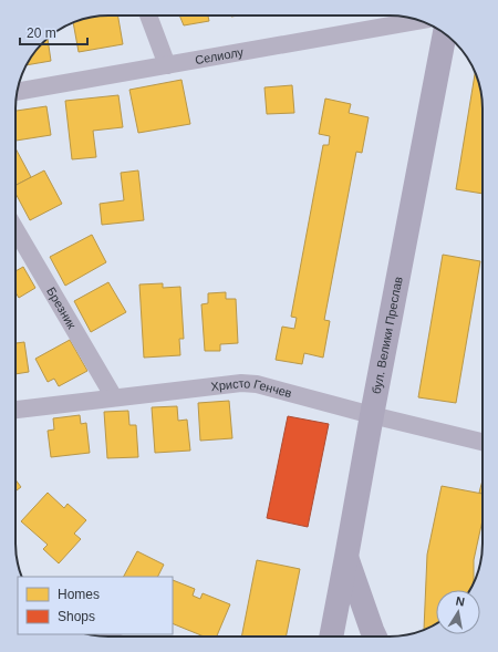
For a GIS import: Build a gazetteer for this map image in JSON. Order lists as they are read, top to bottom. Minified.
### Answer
{"streets":{"main road":["бул. Велики Преслав"],"street":["Селиолу","Брезник","Христо Генчев"]},"crossings":[["Брезник","Христо Генчев"],["бул. Велики Преслав","Христо Генчев"]],"legend":["Homes","Shops"],"scale_bar":"20 m","north":"top"}
